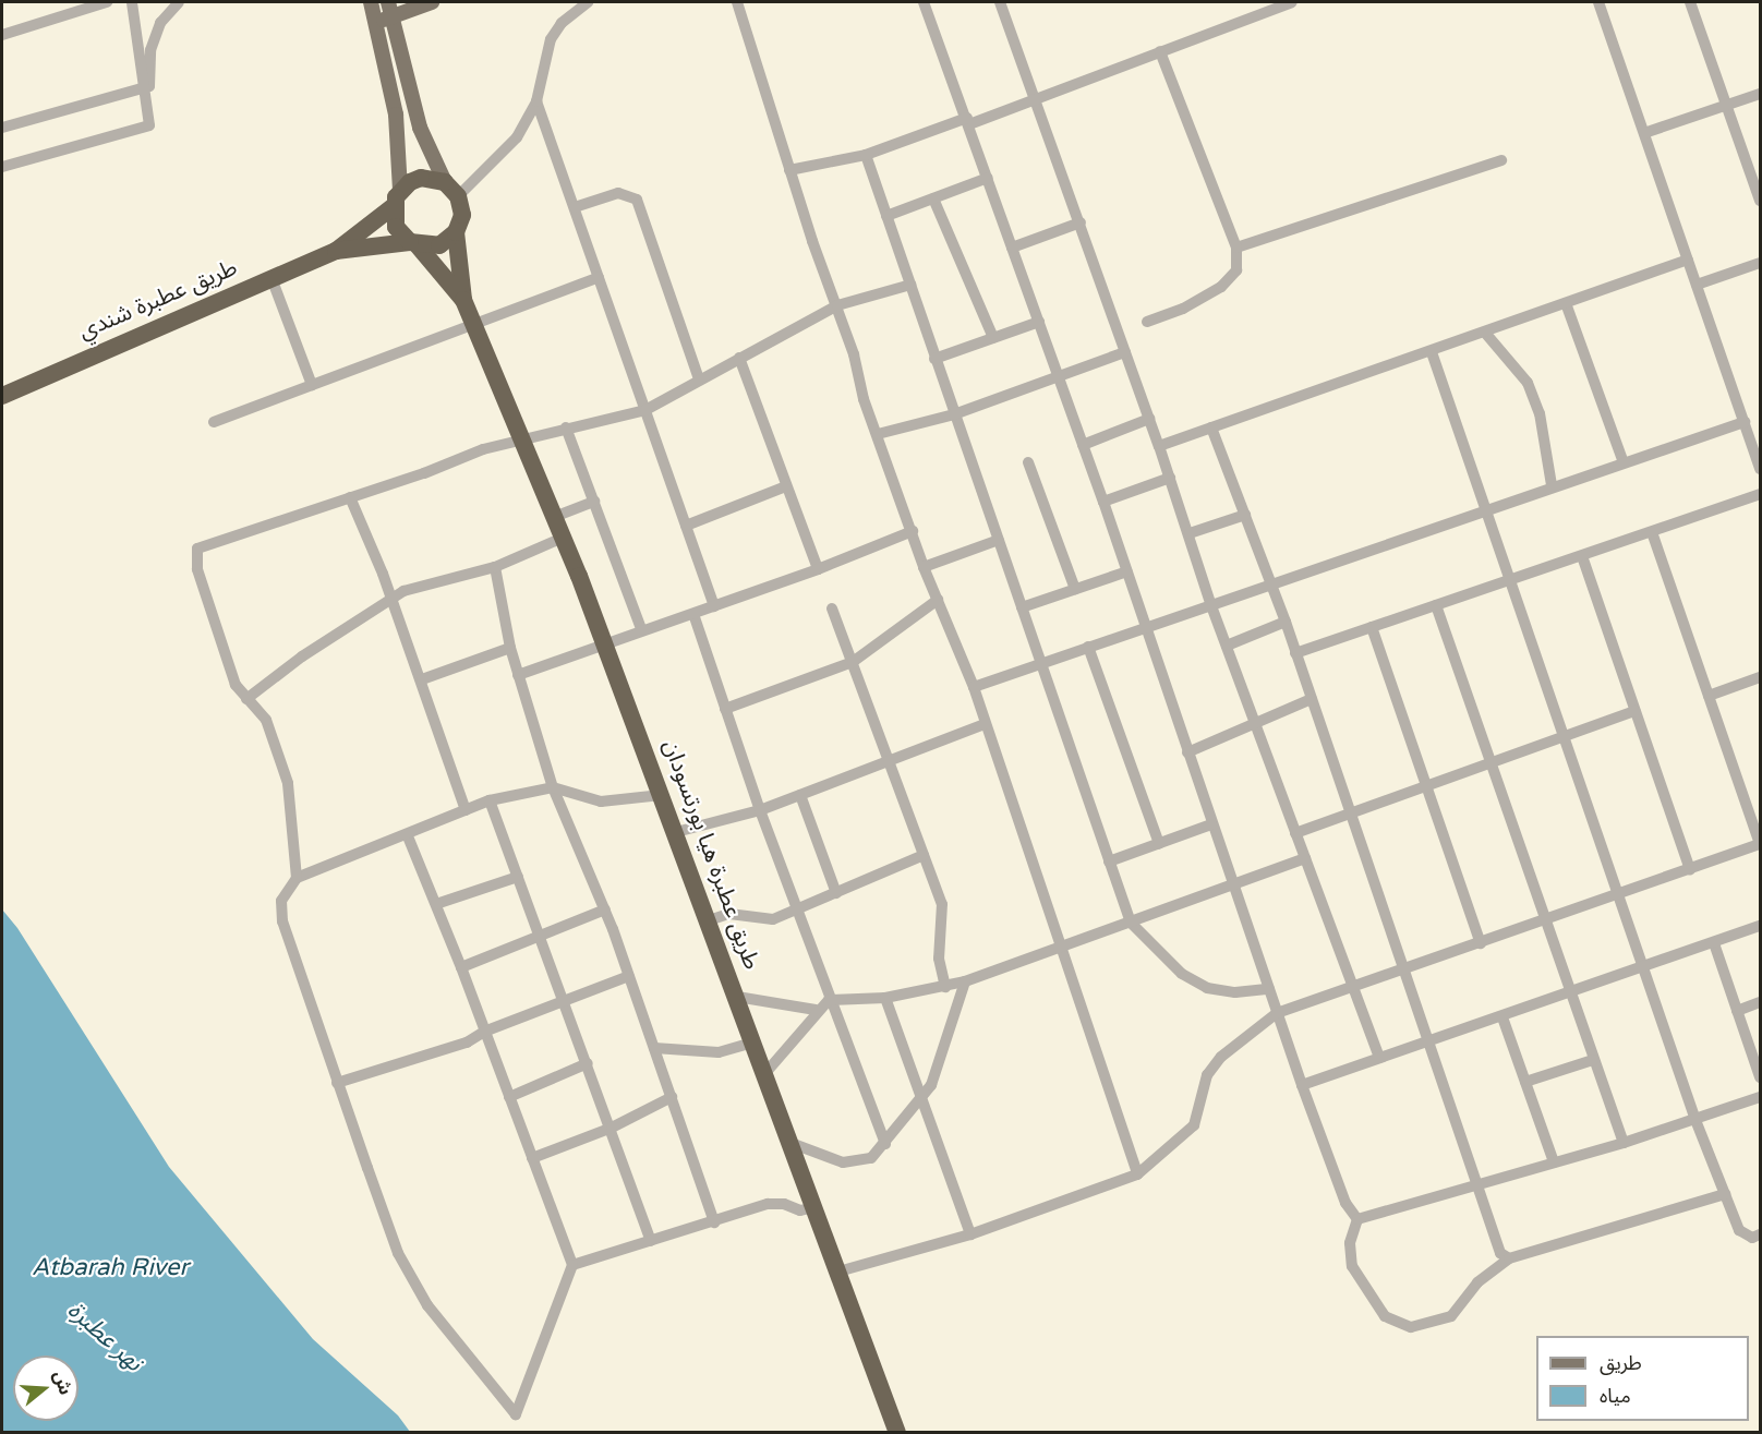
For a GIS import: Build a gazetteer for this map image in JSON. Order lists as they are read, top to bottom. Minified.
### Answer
{"streets":{"highway":["طريق عطبرة شندي","طريق عطبرة هيا بورتسودان"]},"water":["Atbarah River","نهر عطبرة"],"legend":["طريق","مياه"],"north":"right"}
